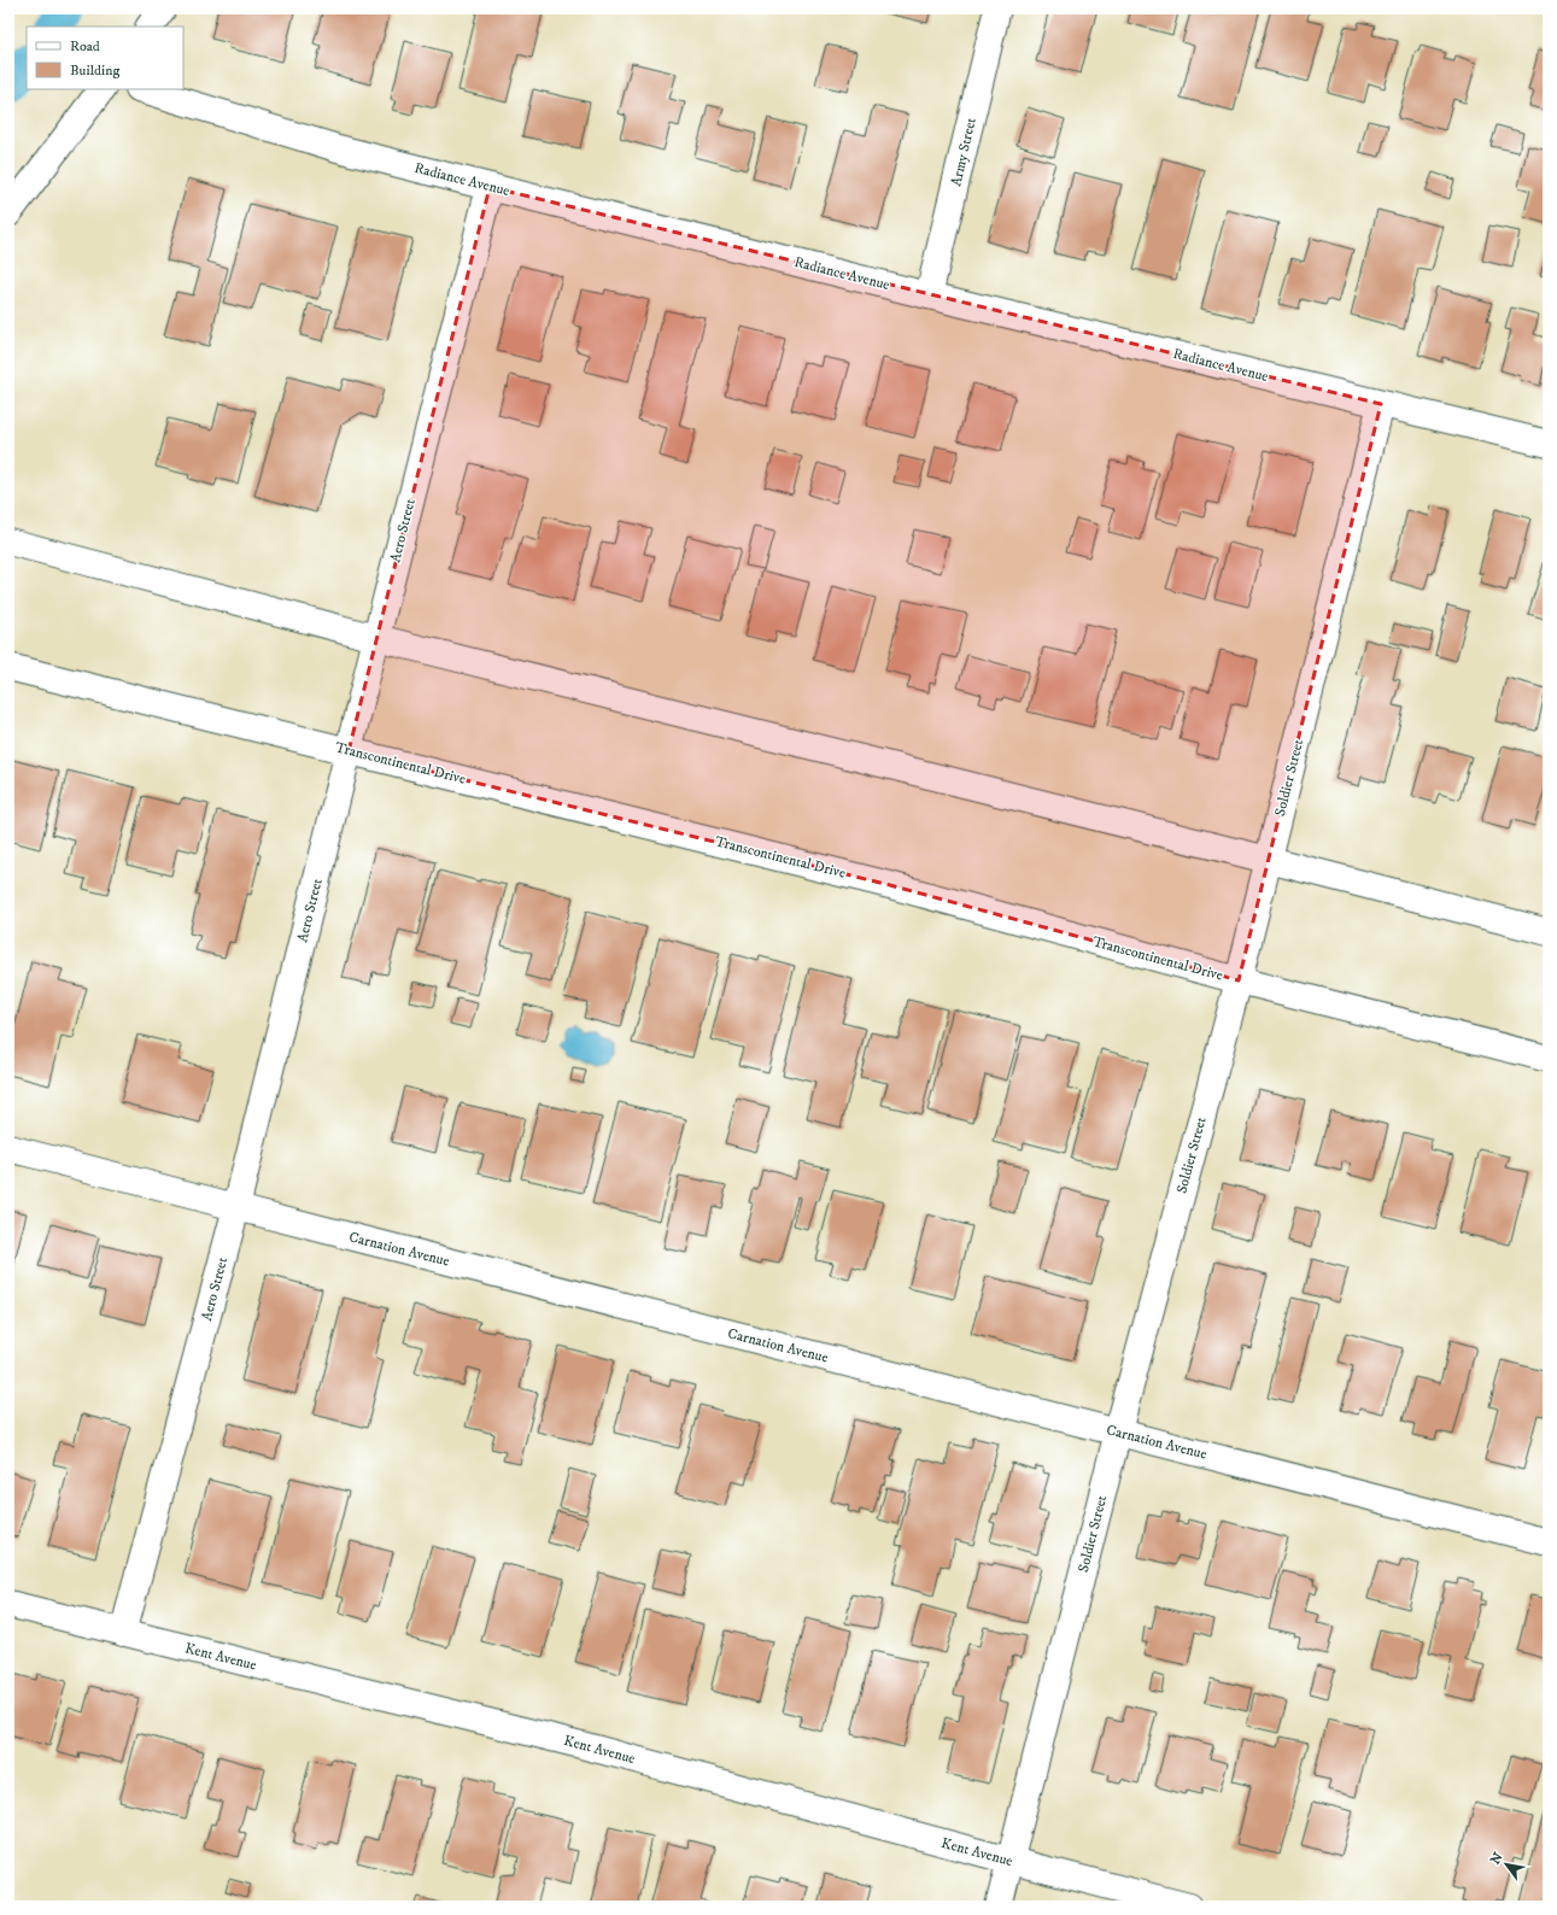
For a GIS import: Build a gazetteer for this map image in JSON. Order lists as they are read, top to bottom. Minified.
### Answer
{"streets":{"street":["Army Street","Radiance Avenue","Aero Street","Transcontinental Drive","Soldier Street","Carnation Avenue","Kent Avenue"]},"crossings":[["Army Street","Radiance Avenue"],["Radiance Avenue","Aero Street"],["Radiance Avenue","Soldier Street"],["Aero Street","Transcontinental Drive"],["Aero Street","Carnation Avenue"],["Aero Street","Kent Avenue"],["Transcontinental Drive","Soldier Street"],["Soldier Street","Carnation Avenue"],["Soldier Street","Kent Avenue"]],"legend":["Road","Building"],"north":"top left"}
